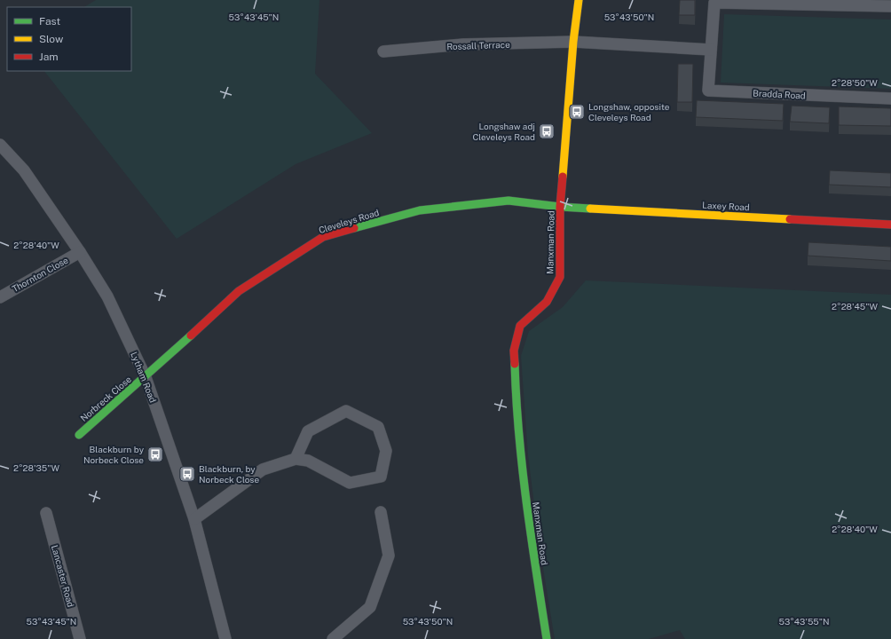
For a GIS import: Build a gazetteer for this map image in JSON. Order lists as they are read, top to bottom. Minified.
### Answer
{"streets":{"street":["Rossall Terrace","Bradda Road","Laxey Road","Cleveleys Road","Manxman Road","Thornton Close","Lytham Road","Norbreck Close","Lancaster Road"]},"crossings":[["Rossall Terrace","Manxman Road"],["Laxey Road","Cleveleys Road"],["Laxey Road","Manxman Road"],["Cleveleys Road","Manxman Road"],["Cleveleys Road","Lytham Road"],["Cleveleys Road","Norbreck Close"],["Thornton Close","Lytham Road"],["Lytham Road","Norbreck Close"]],"places":{"bus stop":["Longshaw, opposite Cleveleys Road","Longshaw adj Cleveleys Road","Blackburn by Norbeck Close","Blackburn, by Norbeck Close"]},"legend":["Fast","Slow","Jam"],"coordinates":["53°43'45\"N","53°43'50\"N","2°28'50\"W","2°28'40\"W","2°28'45\"W","2°28'35\"W","53°43'55\"N"]}
